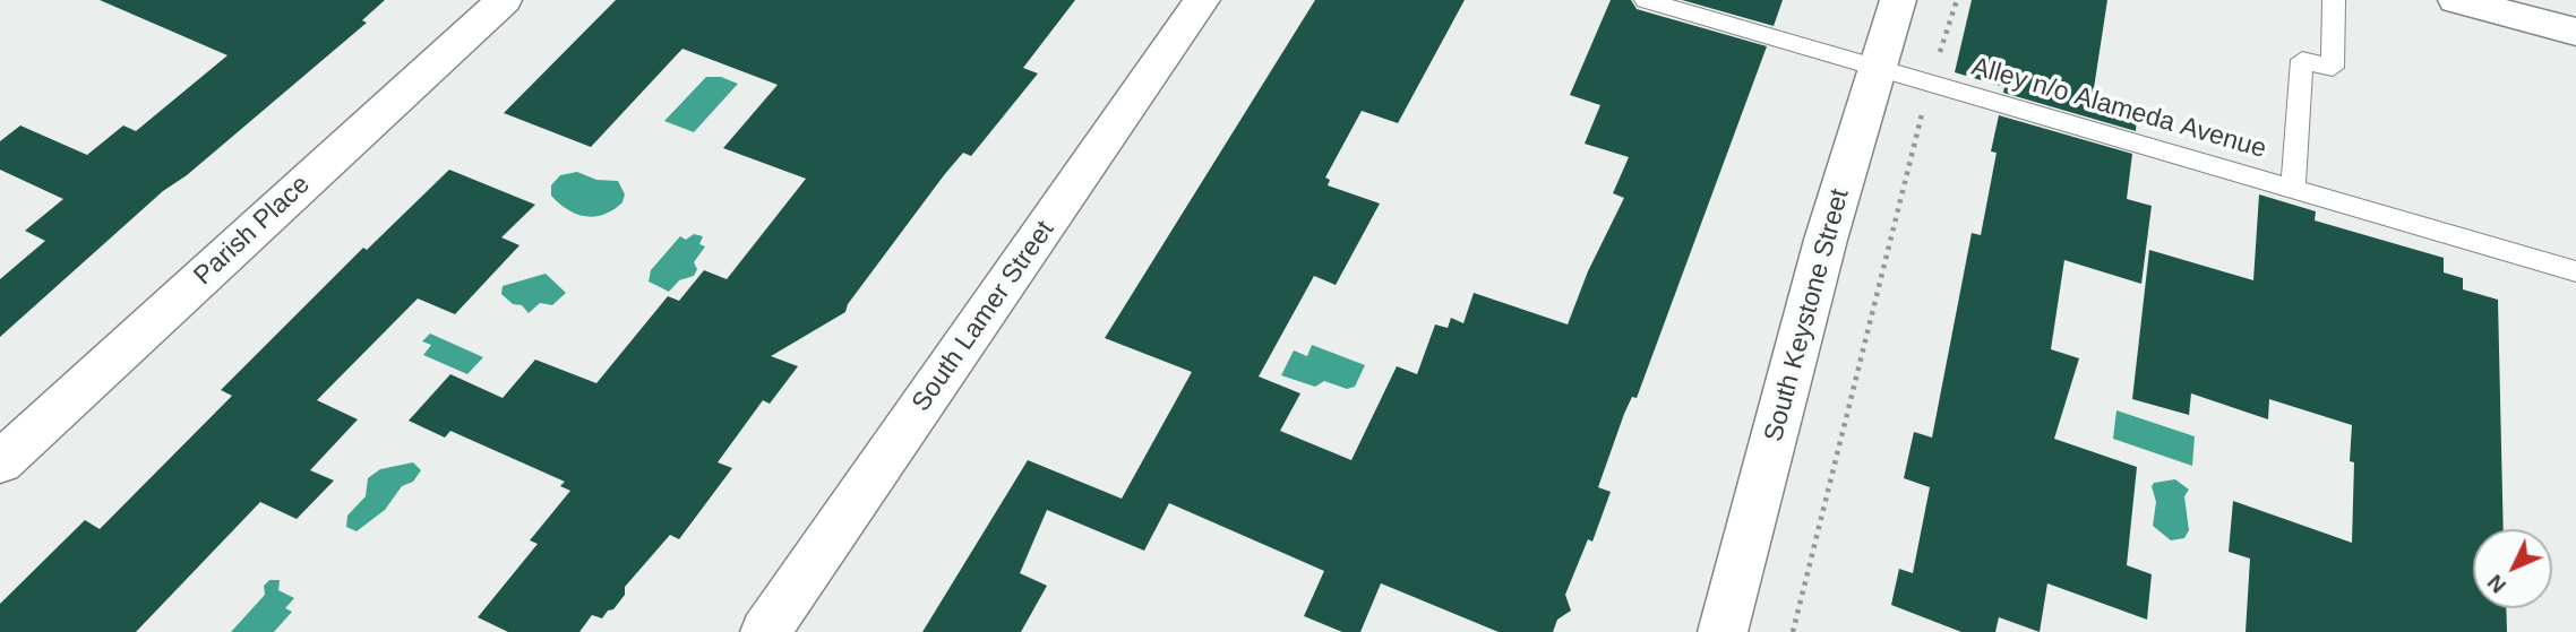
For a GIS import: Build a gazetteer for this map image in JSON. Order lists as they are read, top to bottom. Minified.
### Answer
{"streets":{"street":["Parish Place","South Keystone Street","South Lamer Street"],"lane":["Alley n/o Alameda Avenue"]},"crossings":[["Alley n/o Alameda Avenue","South Keystone Street"]],"north":"bottom left"}
